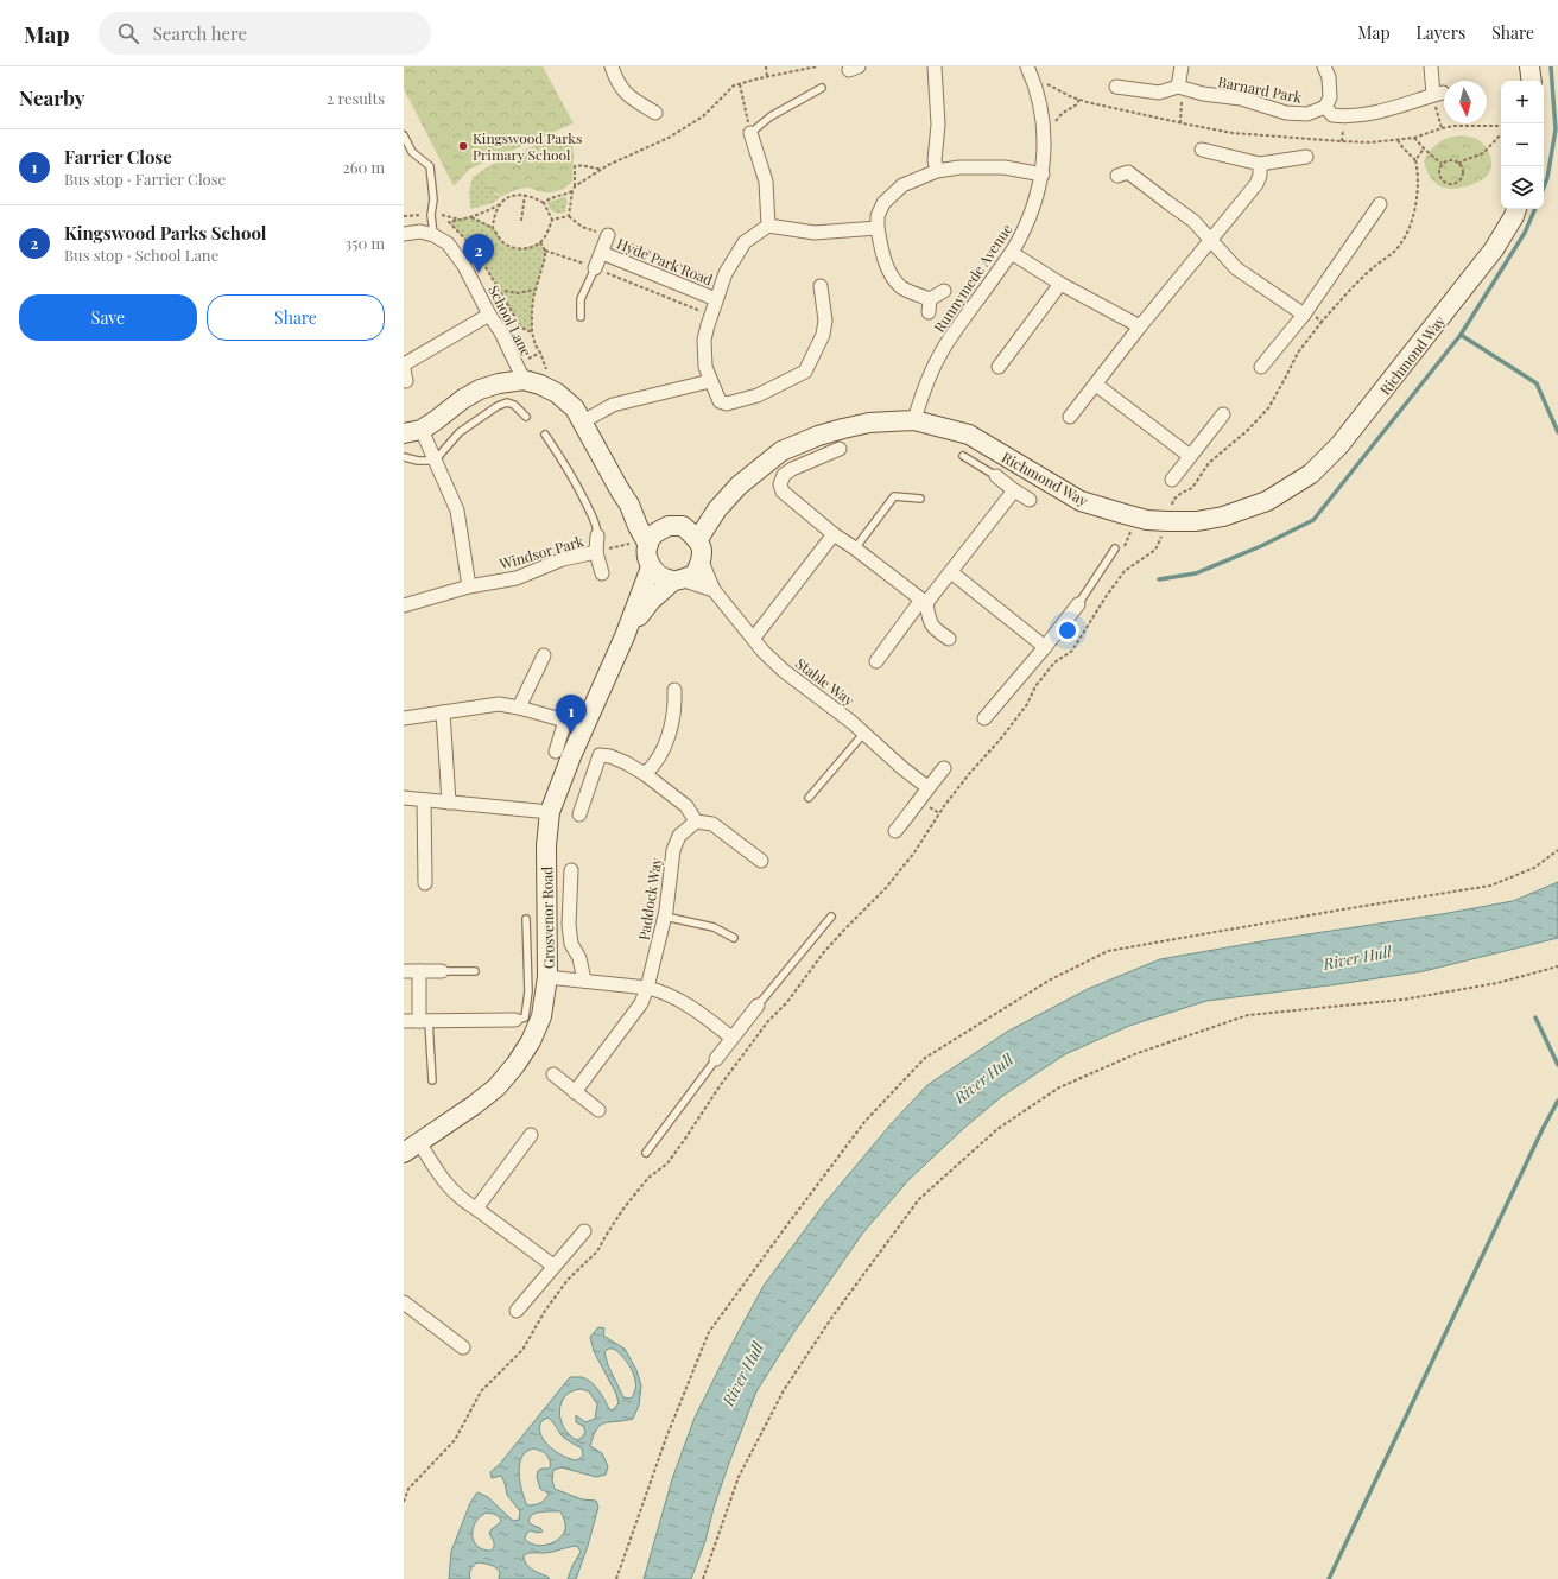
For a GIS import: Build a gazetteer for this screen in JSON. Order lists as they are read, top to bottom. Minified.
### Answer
{"streets":{"street":["Barnard Park","Hyde Park Road","Runnymede Avenue","School Lane","Richmond Way","Windsor Park","Stable Way","Paddock Way","Grosvenor Road"]},"crossings":[["Runnymede Avenue","Richmond Way"],["Richmond Way","Stable Way"],["Richmond Way","Grosvenor Road"],["Stable Way","Grosvenor Road"]],"water":["River Hull"],"places":["Kingswood Parks Primary School"],"north":"bottom","page":{"header":"Map","search":"Search here","nav":["Map","Layers","Share"],"heading":["Nearby","2 results"],"map_buttons":["+","−"],"list":[{"mark":"1","name":"Farrier Close","note":"Bus stop · Farrier Close","value":"260 m"},{"mark":"2","name":"Kingswood Parks School","note":"Bus stop · School Lane","value":"350 m"}],"pins":["2","1"],"buttons":["Save","Share"]}}
